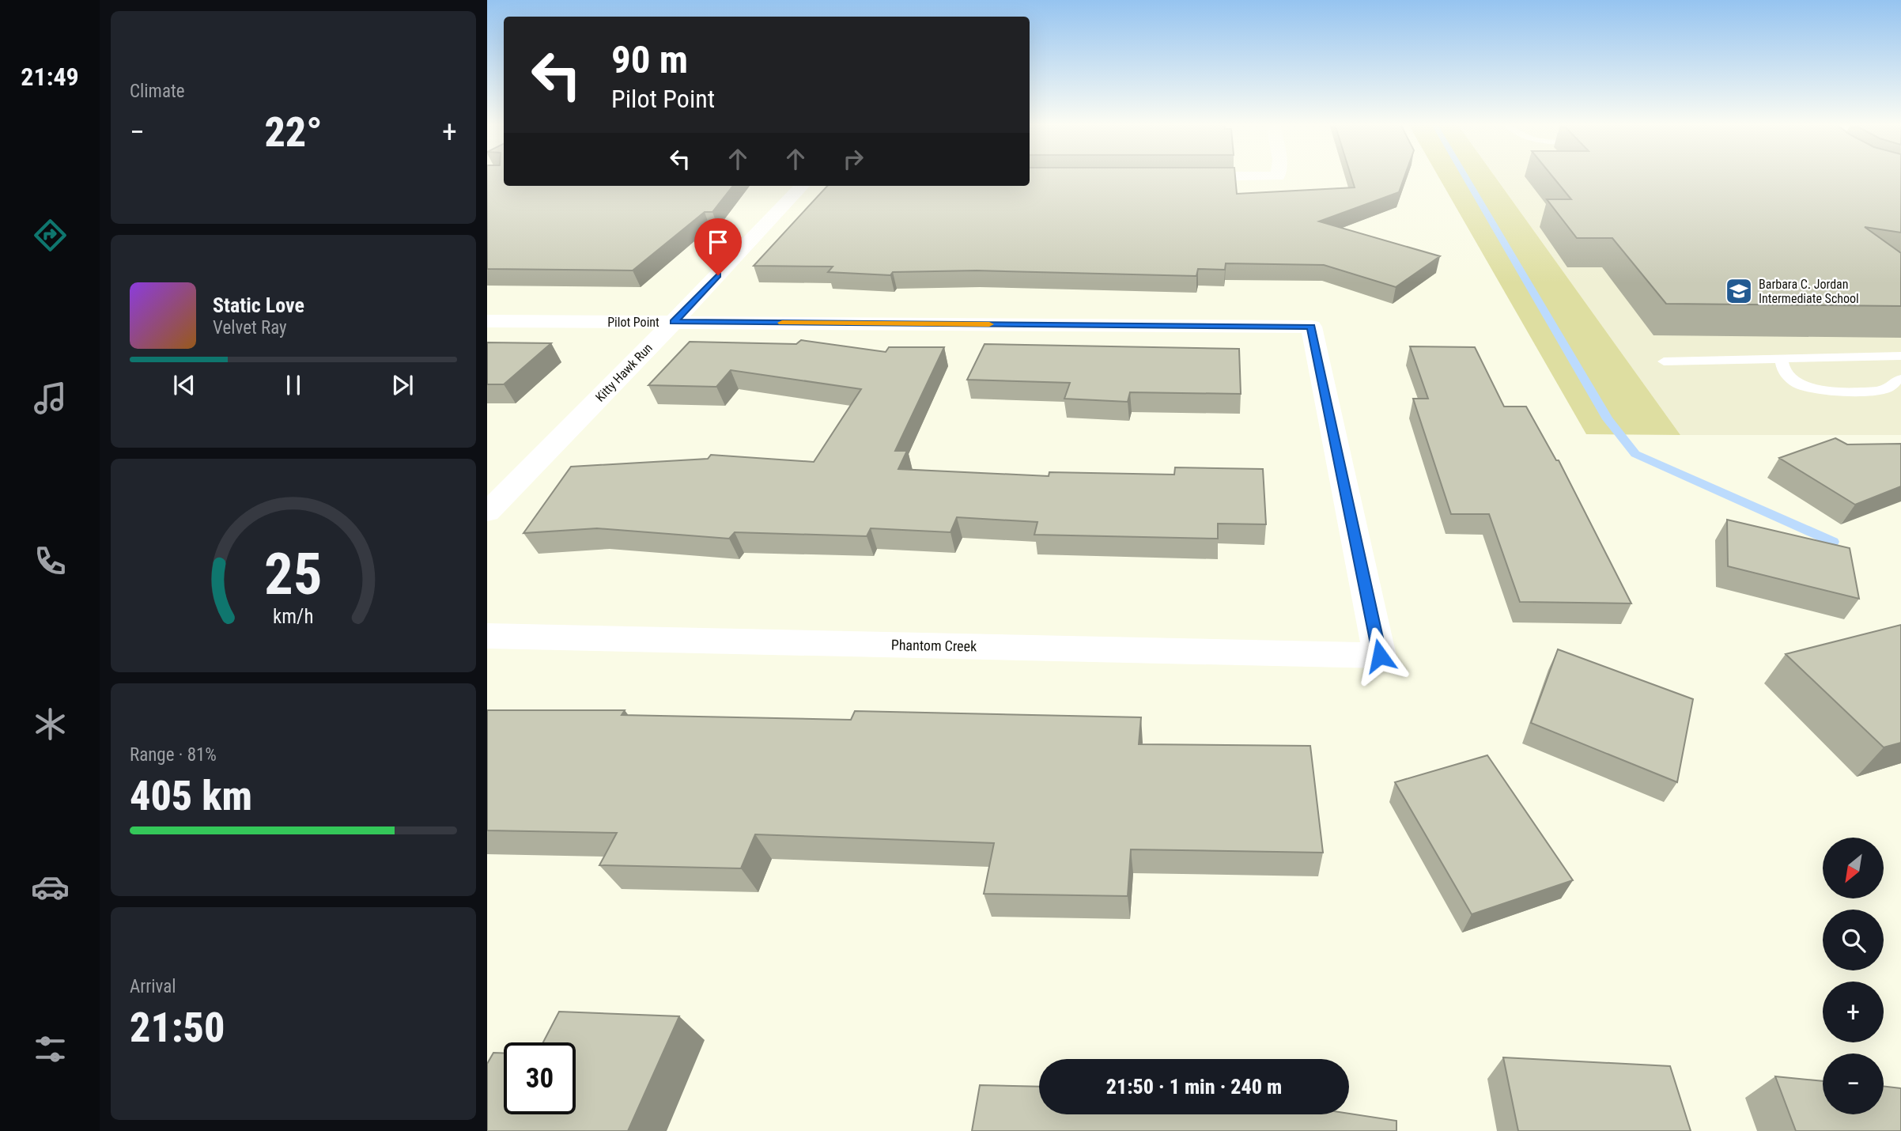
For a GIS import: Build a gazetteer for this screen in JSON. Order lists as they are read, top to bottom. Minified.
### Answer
{"streets":{"street":["Pilot Point","Kitty Hawk Run","Phantom Creek"]},"crossings":[["Pilot Point","Kitty Hawk Run"],["Pilot Point","Phantom Creek"]],"places":{"school or university":["Barbara C. Jordan Intermediate School"]},"north":"bottom left","page":{"tabs":"21:49","tile":["Climate",["Range · 81%","405 km"],["Arrival","21:50"]],"turn":["90 m","Pilot Point"],"heat":["−","22°","+"],"song":["Static Love","Velvet Ray"],"map_buttons":["+","−"],"limit":"30","trip":"21:50 · 1 min · 240 m","gauge":["25","km/h"]}}
